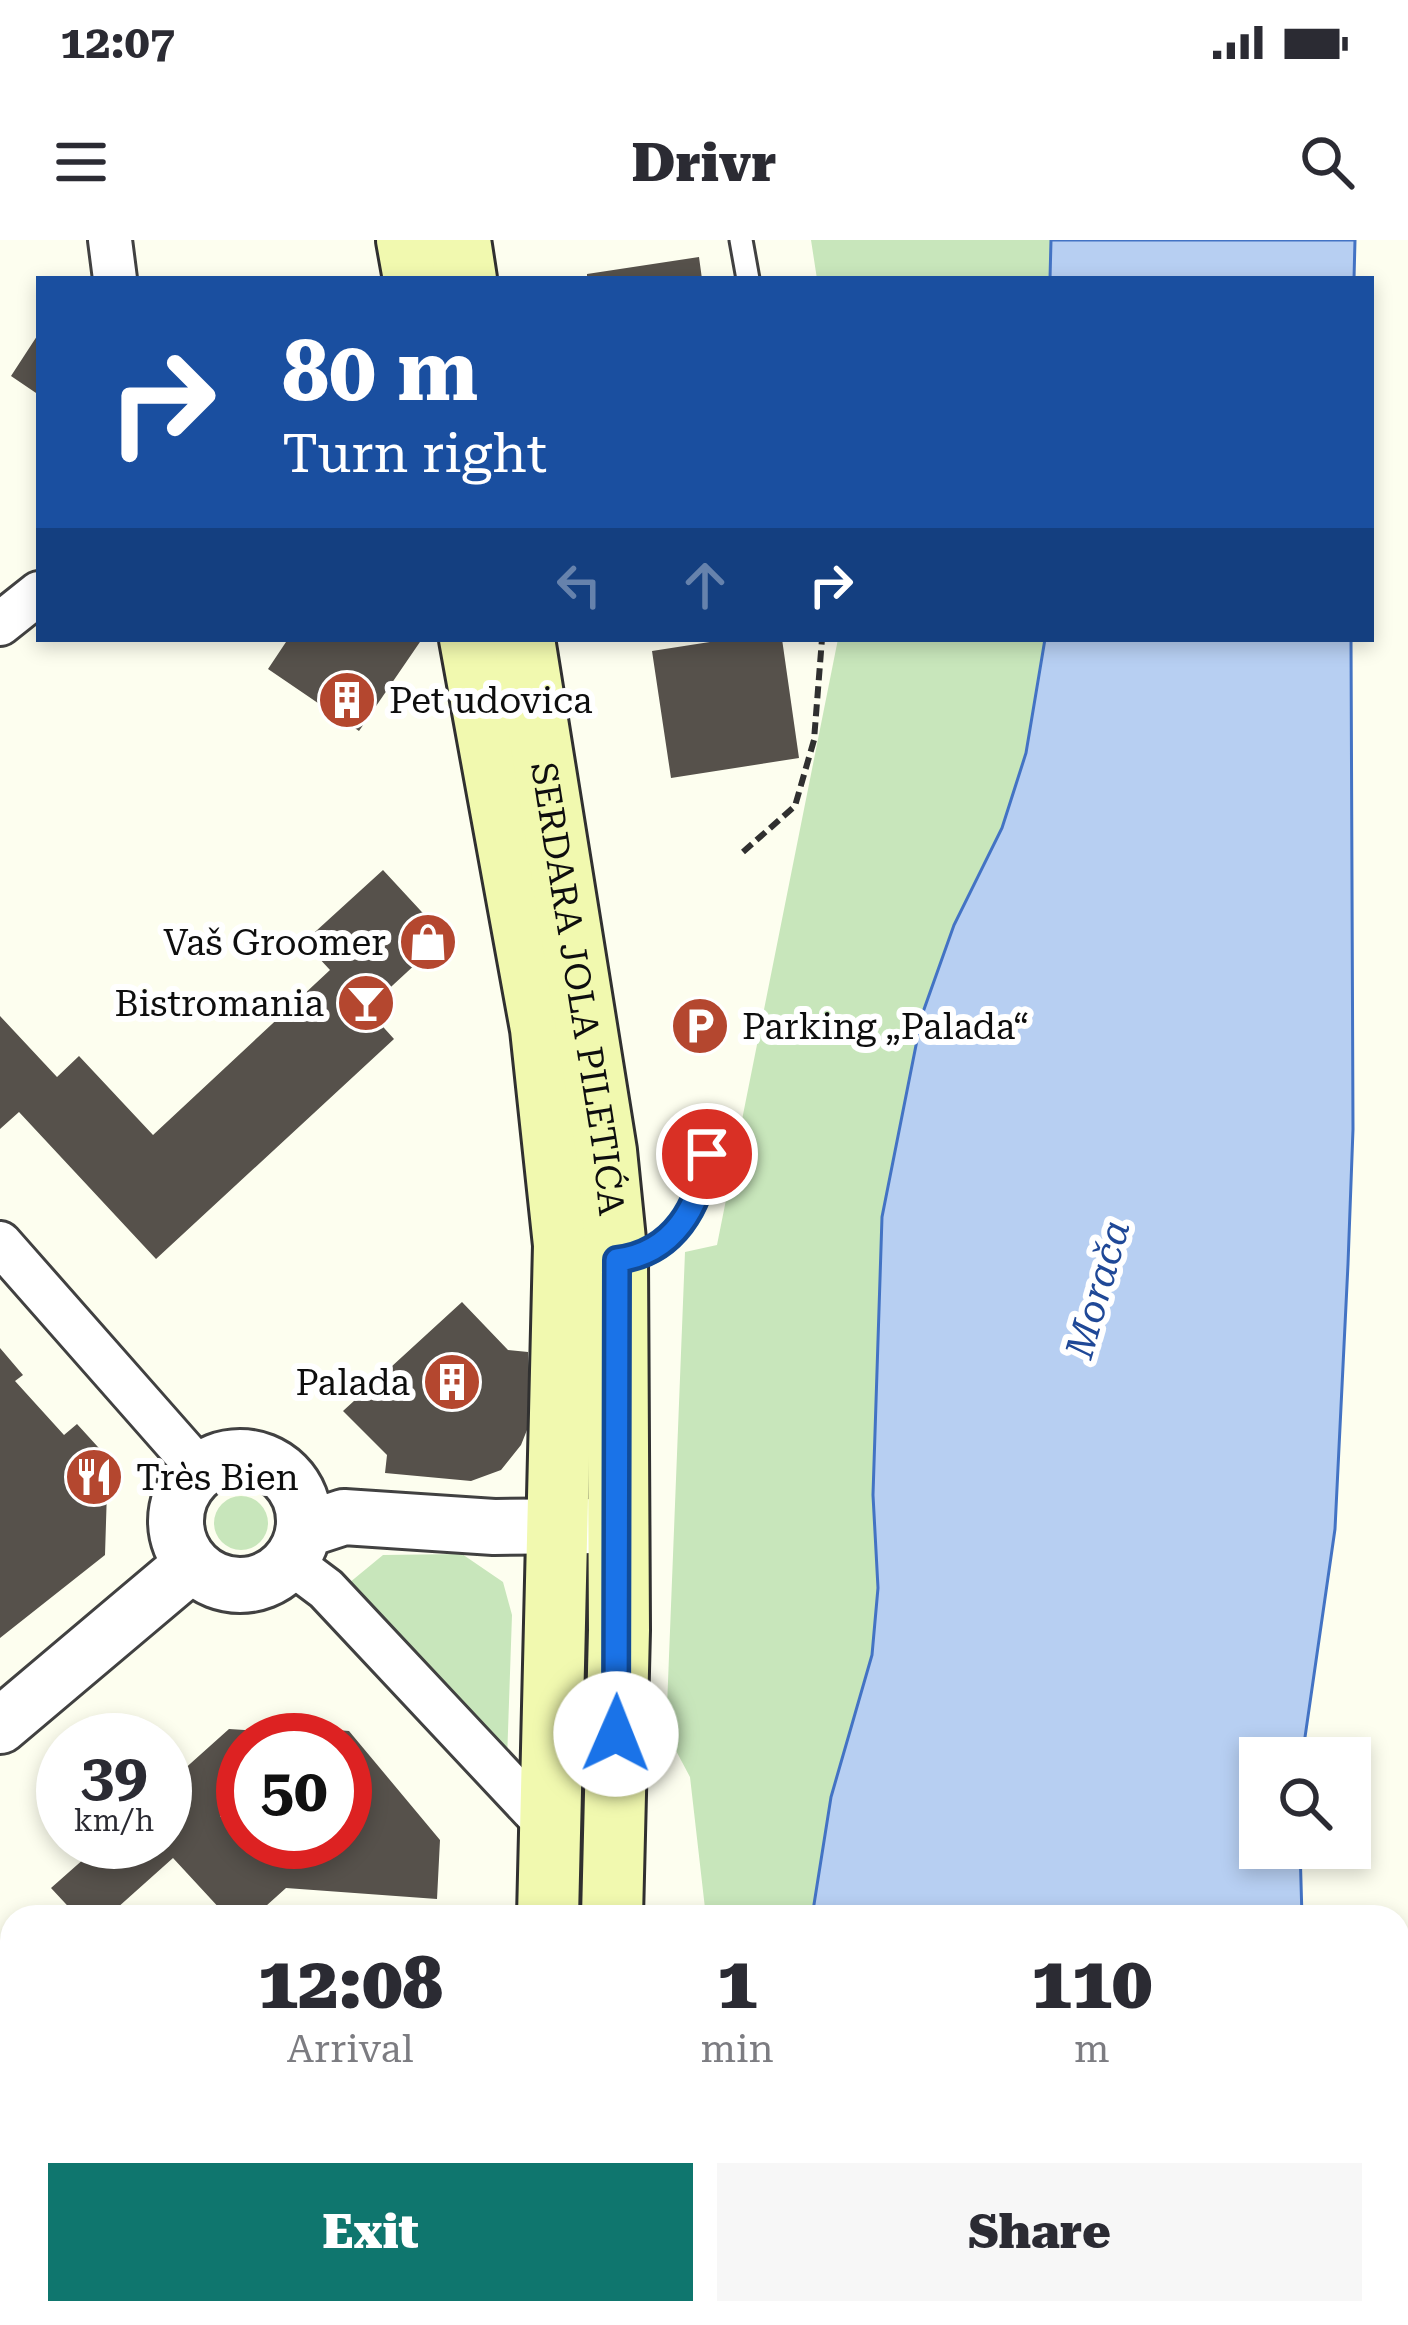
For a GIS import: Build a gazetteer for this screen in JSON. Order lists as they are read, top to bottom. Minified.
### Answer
{"streets":{"main road":["SERDARA JOLA PILETIĆA"]},"water":["Morača"],"places":{"building":["Pet udovica","Palada"],"shop":["Vaš Groomer"],"bar":["Bistromania"],"parking":["Parking „Palada“"],"restaurant":["Très Bien"]},"page":{"status":"12:07","header":"Drivr","turn":["80 m","Turn right"],"speed":"39 km/h","limit":"50","eta":["12:08","Arrival","1","min","110","m"],"buttons":["Exit","Share"]}}
